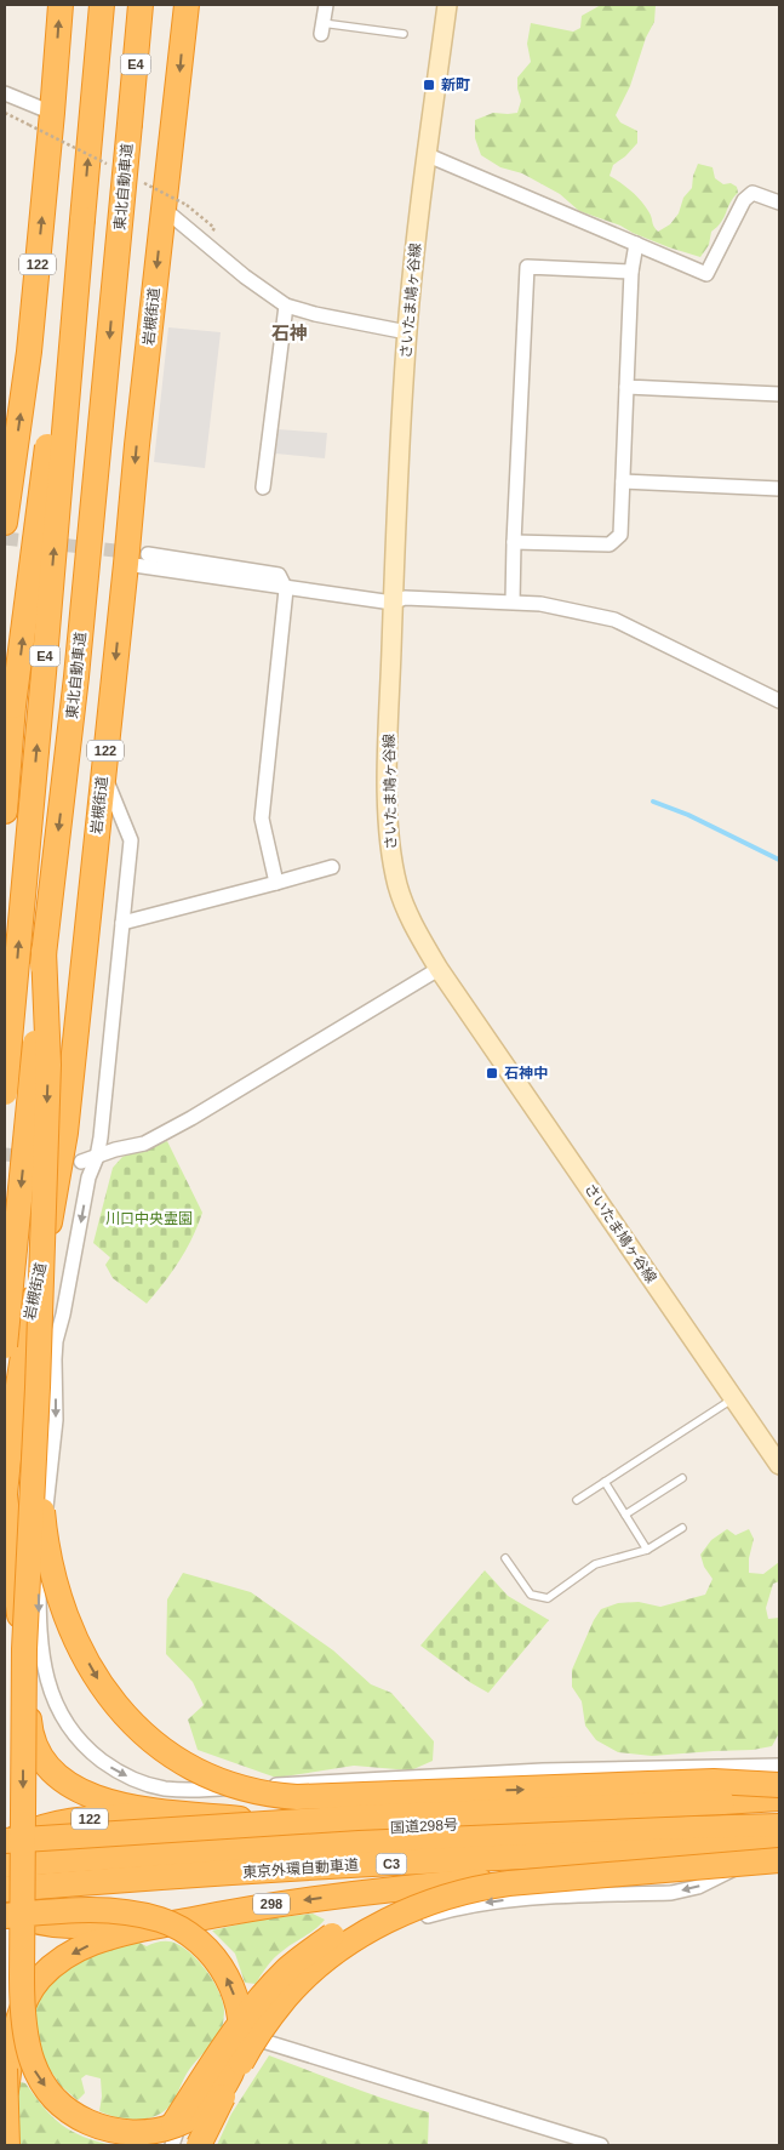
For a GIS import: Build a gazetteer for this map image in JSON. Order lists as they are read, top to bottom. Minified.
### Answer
{"streets":{"highway":["E4","東北自動車道","122","岩槻街道","国道298号","C3","東京外環自動車道","298"],"main road":["さいたま鳩ヶ谷線"]},"crossings":[["122","岩槻街道"]],"districts":["石神"],"parks":["川口中央霊園"],"places":{"transit":["新町","石神中"]}}
